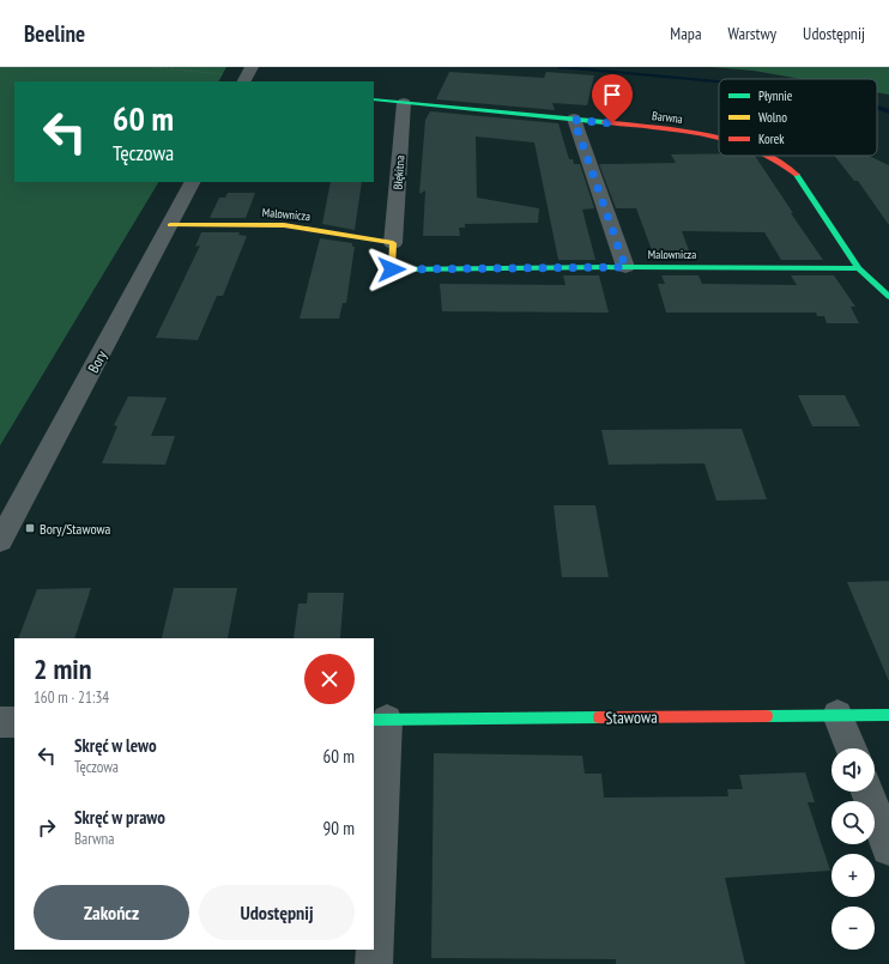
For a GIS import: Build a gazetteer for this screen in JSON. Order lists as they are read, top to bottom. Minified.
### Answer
{"streets":{"street":["Barwna","Błękitna","Malownicza","Bory","Stawowa"]},"crossings":[["Barwna","Błękitna"],["Barwna","Malownicza"],["Błękitna","Malownicza"],["Malownicza","Bory"]],"places":{"transit":["Bory/Stawowa"]},"legend":["Płynnie","Wolno","Korek"],"page":{"header":"Beeline","nav":["Mapa","Warstwy","Udostępnij"],"turn":["60 m","Tęczowa"],"heading":["2 min","160 m · 21:34"],"list":[{"name":"Skręć w lewo","note":"Tęczowa","value":"60 m"},{"name":"Skręć w prawo","note":"Barwna","value":"90 m"}],"map_buttons":["+","−"],"buttons":["Zakończ","Udostępnij"]}}
